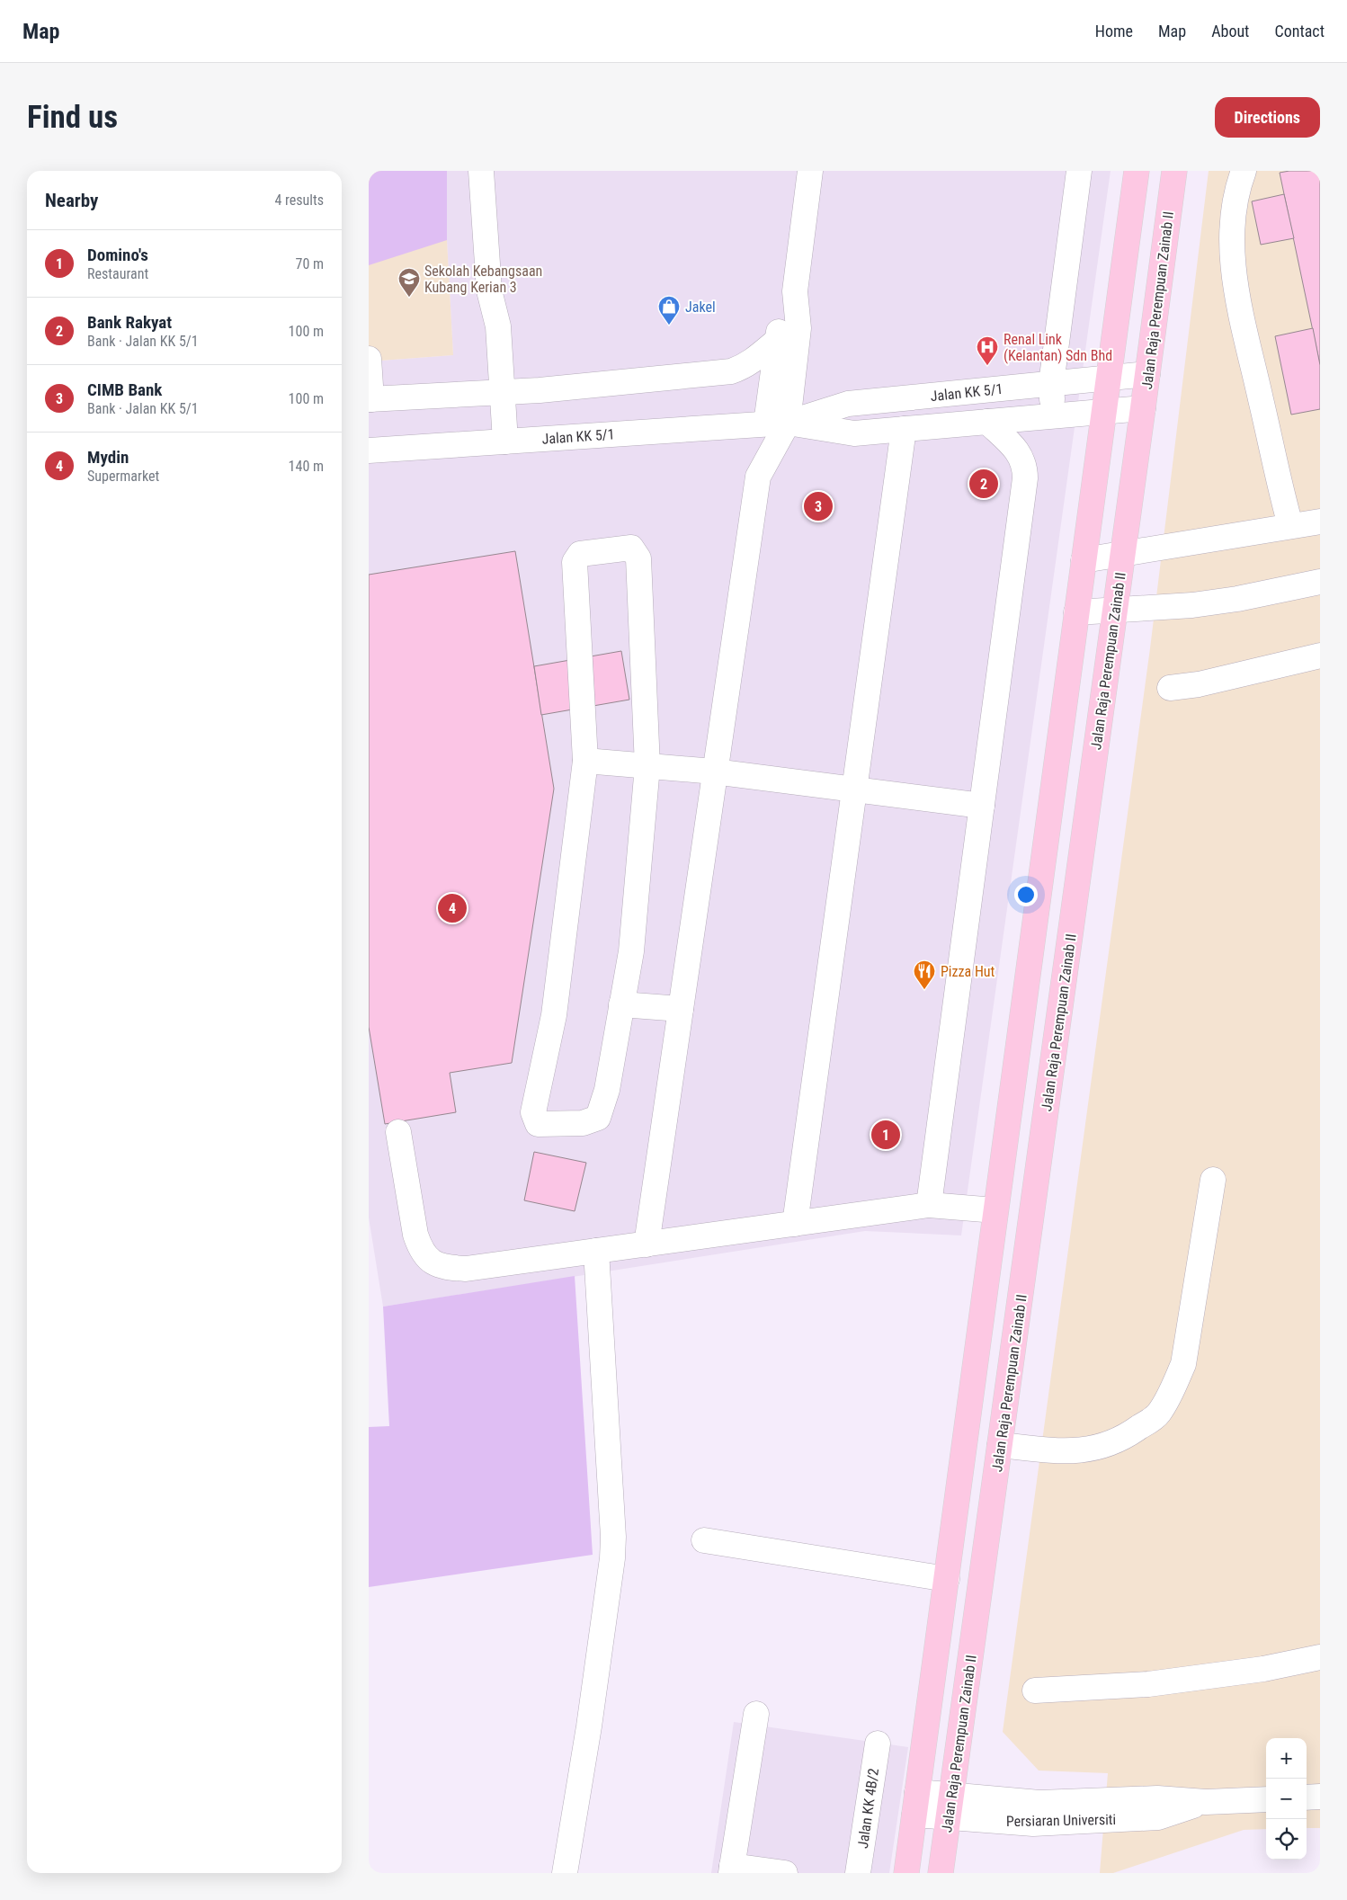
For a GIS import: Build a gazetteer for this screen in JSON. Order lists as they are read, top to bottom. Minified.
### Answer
{"streets":{"main road":["Jalan Raja Perempuan Zainab II"],"street":["Jalan KK 5/1","Jalan KK 4B/2","Persiaran Universiti"]},"crossings":[["Jalan Raja Perempuan Zainab II","Jalan KK 5/1"],["Jalan Raja Perempuan Zainab II","Persiaran Universiti"]],"places":{"school or university":["Sekolah Kebangsaan Kubang Kerian 3"],"shop":["Jakel"],"hospital":["Renal Link (Kelantan) Sdn Bhd"],"restaurant":["Pizza Hut"]},"page":{"header":"Map","nav":["Home","Map","About","Contact"],"buttons":"Directions","title":"Find us","heading":["Nearby","4 results"],"list":[{"mark":"1","name":"Domino's","note":"Restaurant","value":"70 m"},{"mark":"2","name":"Bank Rakyat","note":"Bank · Jalan KK 5/1","value":"100 m"},{"mark":"3","name":"CIMB Bank","note":"Bank · Jalan KK 5/1","value":"100 m"},{"mark":"4","name":"Mydin","note":"Supermarket","value":"140 m"}],"pins":["2","3","4","1"],"map_buttons":["+","−"]}}
